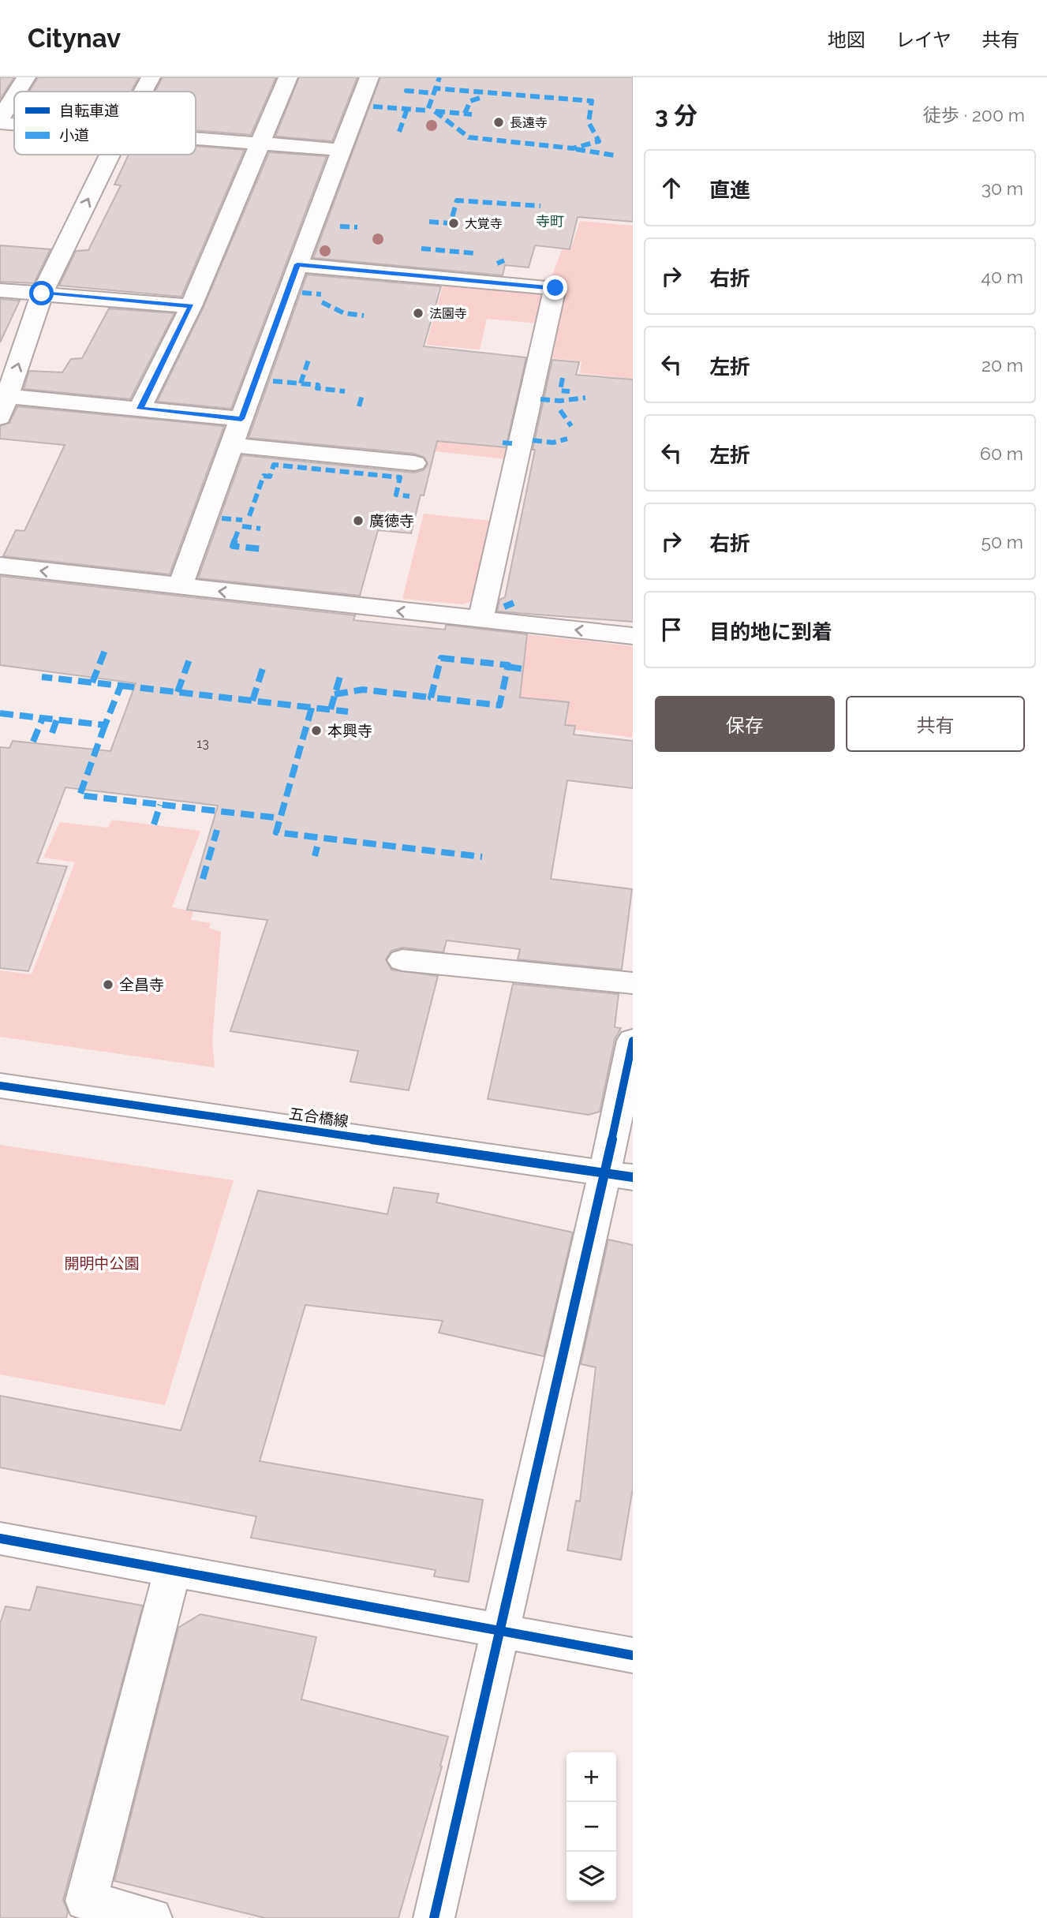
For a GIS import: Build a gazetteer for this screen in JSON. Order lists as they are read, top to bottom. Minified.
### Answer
{"streets":{"street":["五合橋線"]},"districts":["寺町"],"parks":["開明中公園"],"places":["長遠寺","大覚寺","法園寺","廣徳寺","本興寺","全昌寺"],"house_numbers":["13"],"legend":["自転車道","小道"],"page":{"header":"Citynav","nav":["地図","レイヤ","共有"],"heading":["3 分","徒歩 · 200 m"],"list":[["直進","30 m"],["右折","40 m"],["左折","20 m"],["左折","60 m"],["右折","50 m"],"目的地に到着"],"buttons":["保存","共有"],"map_buttons":["+","−"]}}
